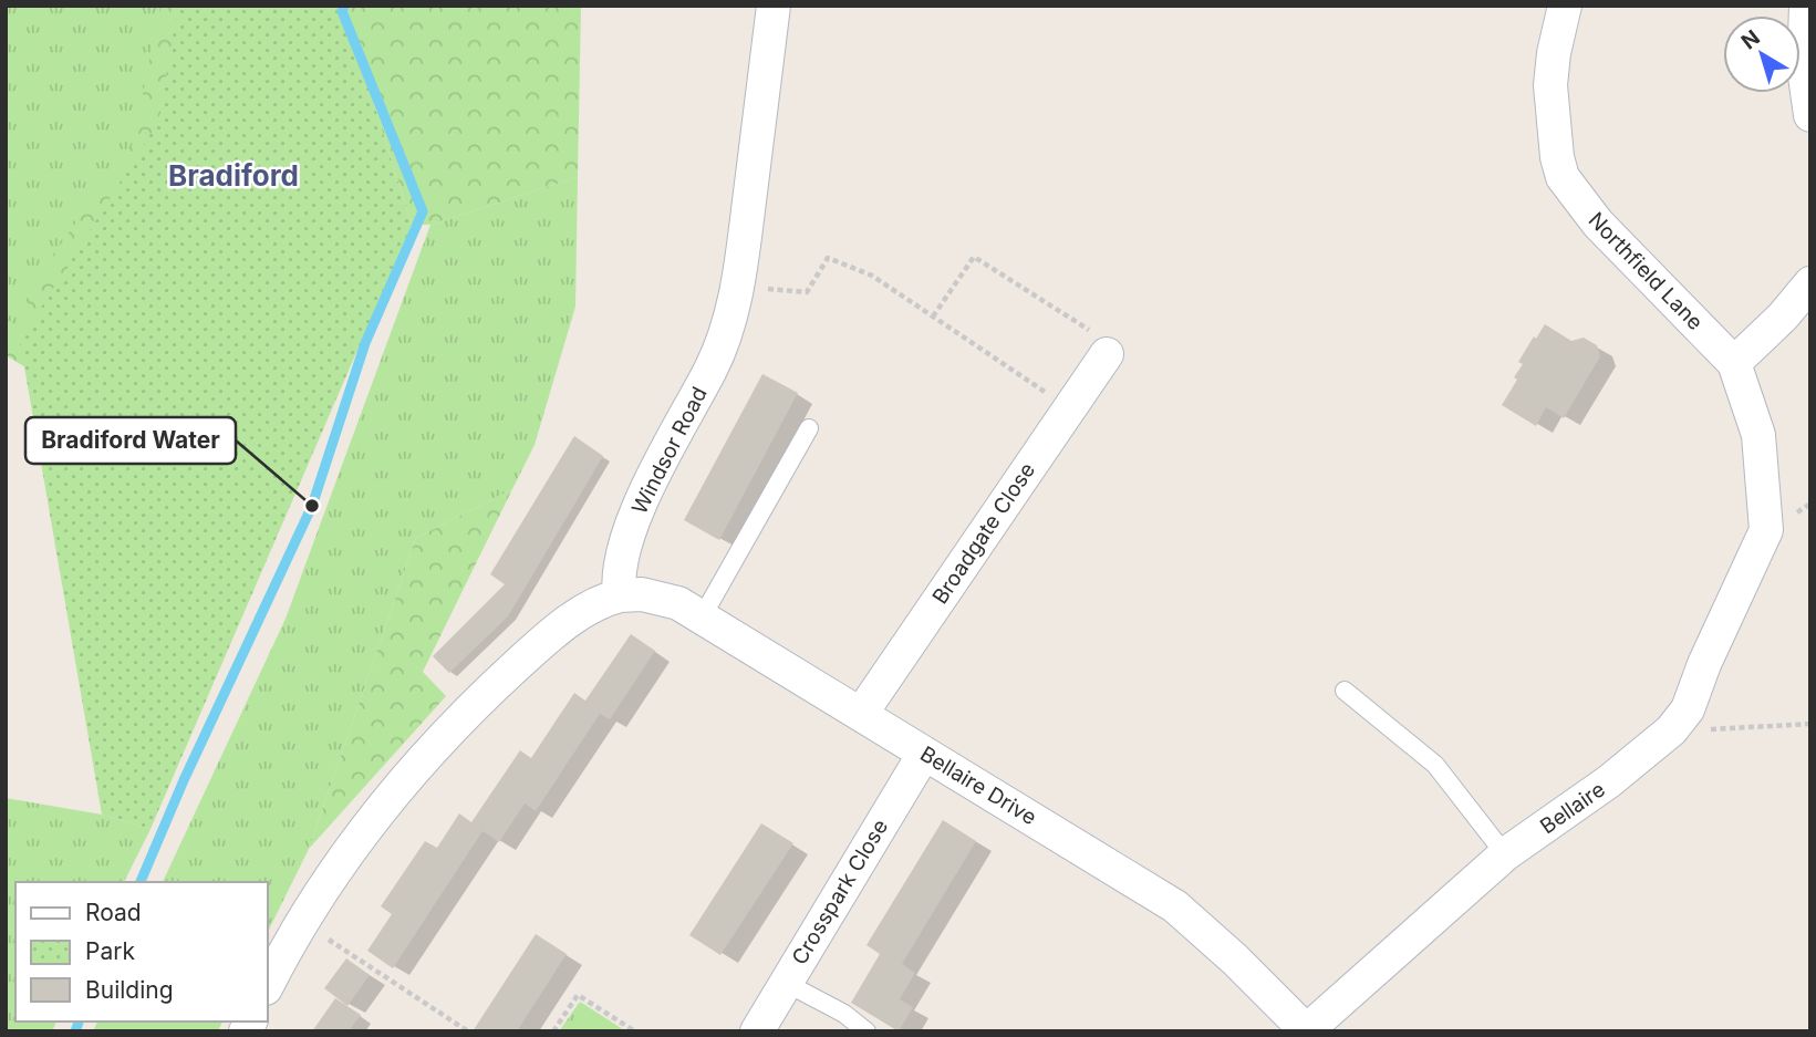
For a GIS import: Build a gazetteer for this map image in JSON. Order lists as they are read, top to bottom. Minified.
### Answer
{"streets":{"street":["Northfield Lane","Windsor Road","Broadgate Close","Bellaire Drive","Bellaire","Crosspark Close"]},"crossings":[["Northfield Lane","Bellaire"],["Windsor Road","Bellaire Drive"],["Broadgate Close","Bellaire Drive"],["Bellaire Drive","Bellaire"],["Bellaire Drive","Crosspark Close"]],"districts":["Bradiford"],"places":["Bradiford Water"],"legend":["Road","Park","Building"],"north":"top left"}
